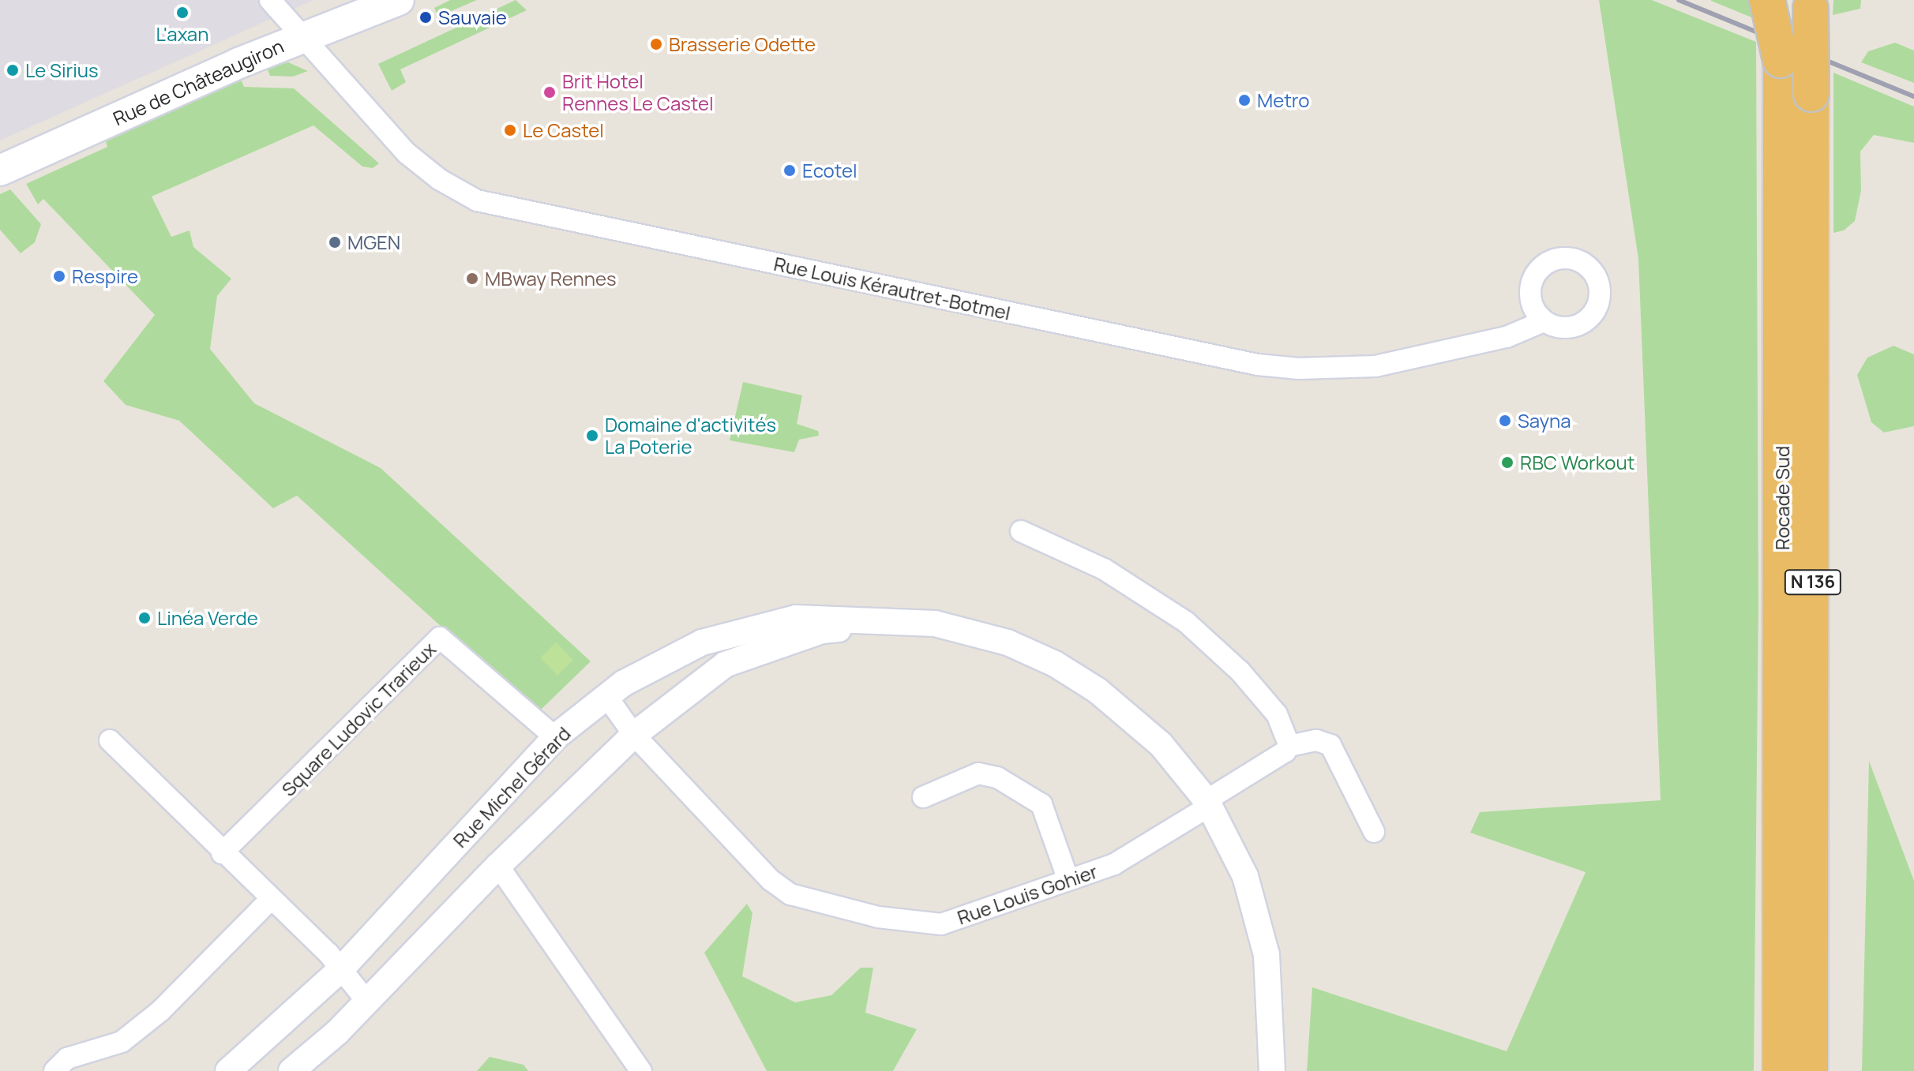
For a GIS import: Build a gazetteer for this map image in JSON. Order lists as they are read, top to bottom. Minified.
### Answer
{"streets":{"highway":["Rocade Sud","N 136"],"main road":["Rue de Châteaugiron"],"street":["Rue Louis Kérautret-Botmel","Square Ludovic Trarieux","Rue Michel Gérard","Rue Louis Gohier"]},"crossings":[["Rue de Châteaugiron","Rue Louis Kérautret-Botmel"],["Square Ludovic Trarieux","Rue Michel Gérard"],["Rue Michel Gérard","Rue Louis Gohier"]],"places":["L'axan","Sauvaie","Brasserie Odette","Le Sirius","Brit Hotel Rennes Le Castel","Metro","Le Castel","Ecotel","MGEN","Respire","MBway Rennes","Sayna","Domaine d'activités La Poterie","RBC Workout","Linéa Verde"]}
